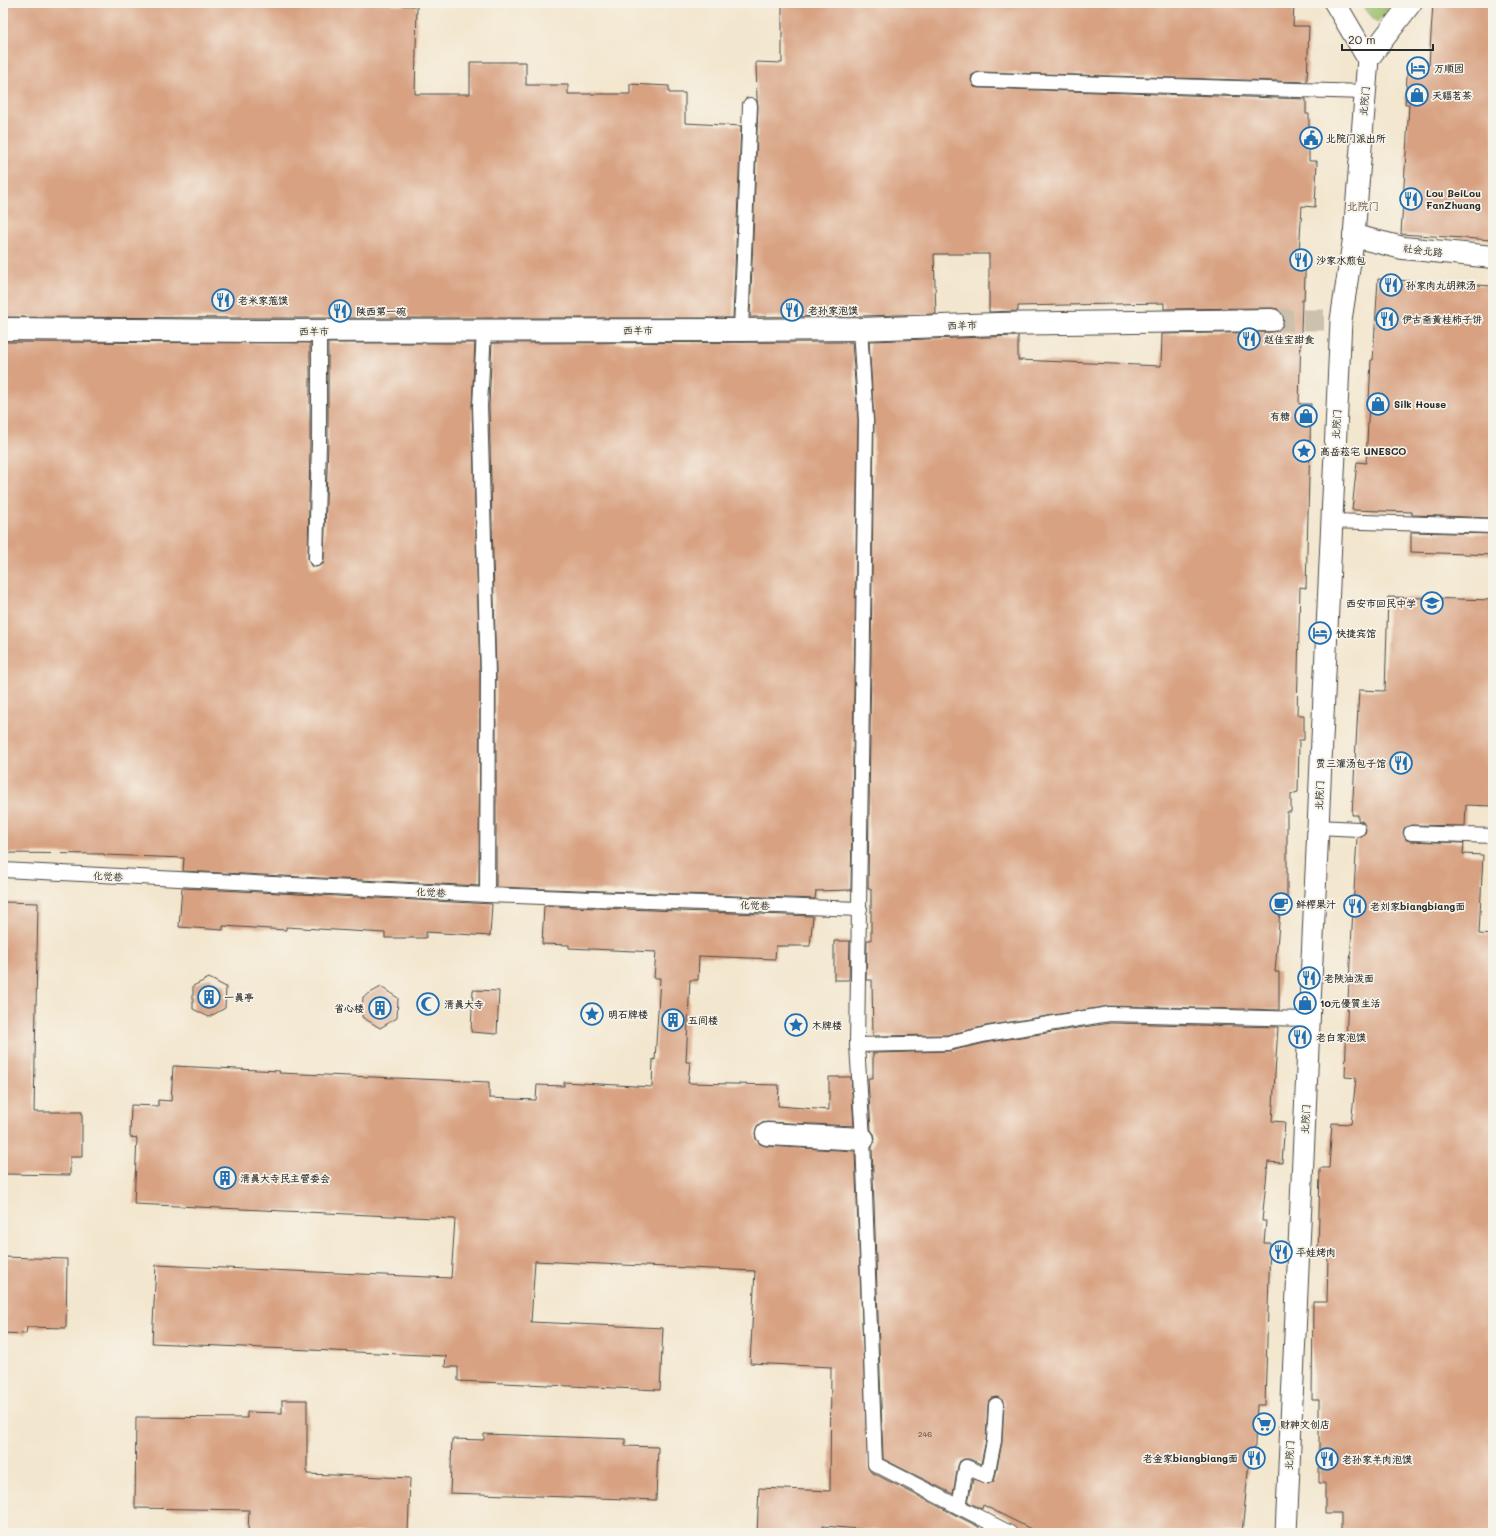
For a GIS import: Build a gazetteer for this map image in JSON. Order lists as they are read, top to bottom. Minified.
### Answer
{"streets":{"street":["北院门","社会北路","西羊市"],"lane":["化觉巷"]},"crossings":[["北院门","社会北路"]],"districts":["北院门"],"places":{"hotel":["万顺园","快捷宾馆"],"shop":["天福茗茶","Silk House","有糖","10元優質生活"],"public building":["北院门派出所"],"restaurant":["Lou BeiLou FanZhuang","沙家水煎包","孙家肉丸胡辣汤","老米家萢馍","老孙家泡馍","陕西第一碗","伊古斋黄桂柿子饼","赵佳宝甜食","贾三灌汤包子馆","老刘家biangbiang面","老陜油泼面","老白家泡馍","平娃烤肉","老金家biangbiang面","老孙家羊肉泡馍"],"place":["高岳菘宅 UNESCO","明石牌楼","木牌楼"],"school or university":["西安市回民中学"],"cafe":["鲜榨果汁"],"building":["一真亭","省心楼","五间楼","清真大寺民主管委会"],"mosque":["清真大寺"],"supermarket":["财神文创店"]},"house_numbers":["246"],"scale_bar":"20 m"}
